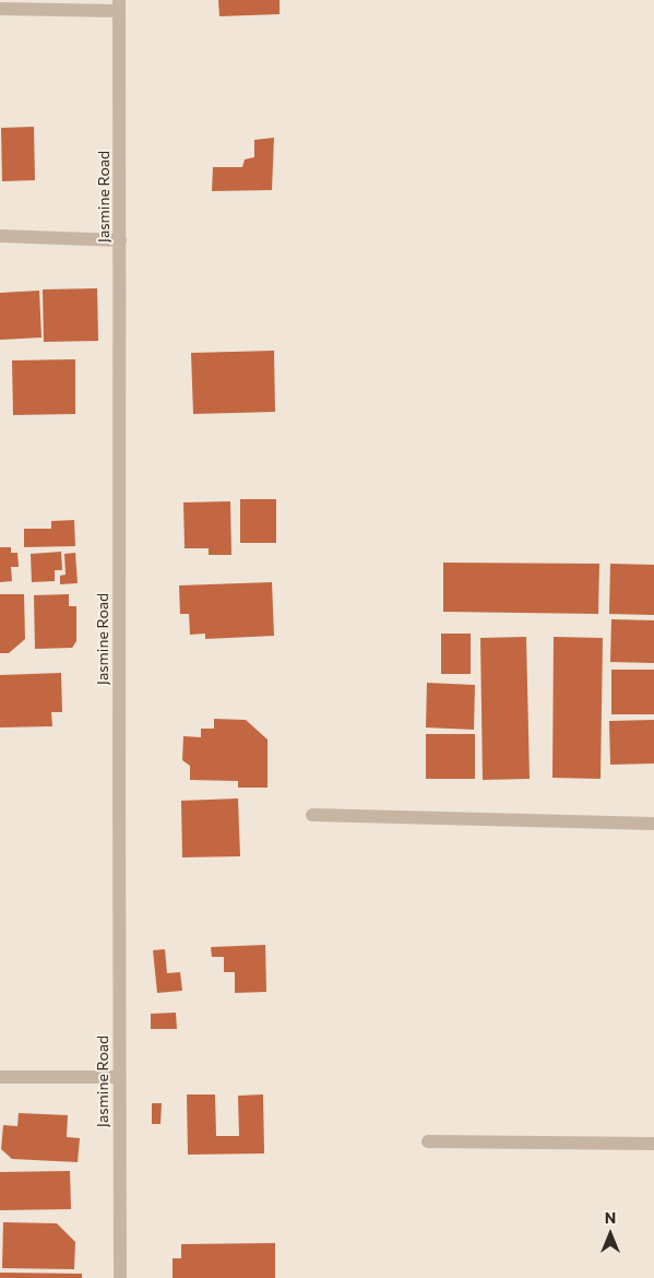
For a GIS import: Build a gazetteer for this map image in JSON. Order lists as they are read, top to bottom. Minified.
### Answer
{"streets":{"street":["Jasmine Road"]},"north":"top"}
